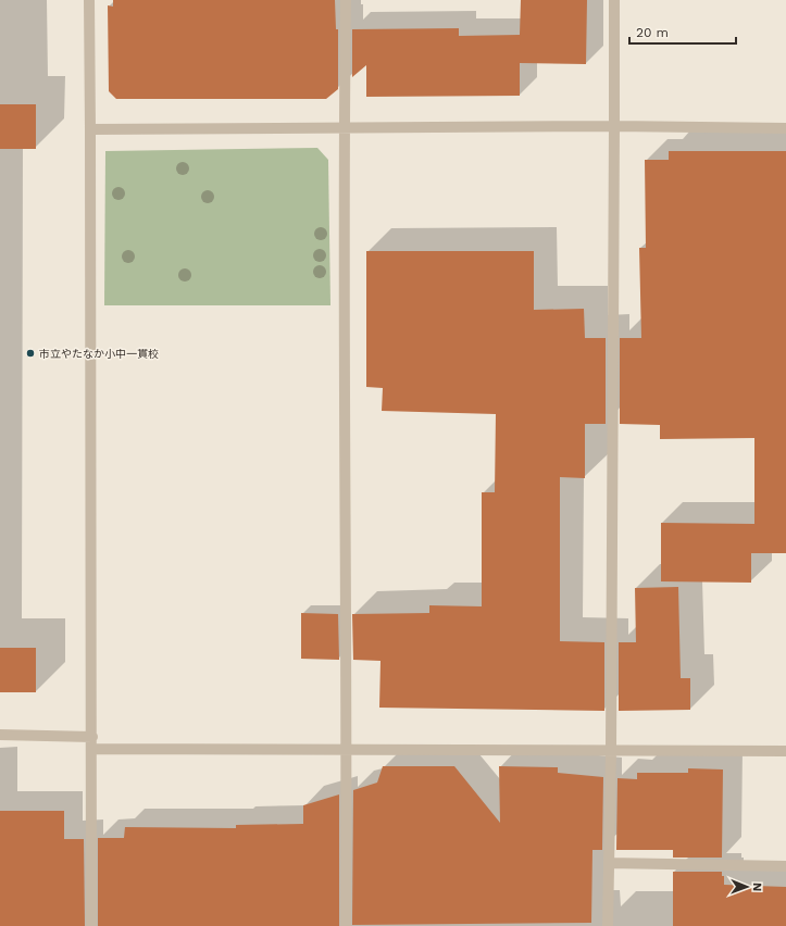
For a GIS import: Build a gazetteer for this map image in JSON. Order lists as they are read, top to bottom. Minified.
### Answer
{"places":["市立やたなか小中一貫校"],"scale_bar":"20 m","north":"right"}
